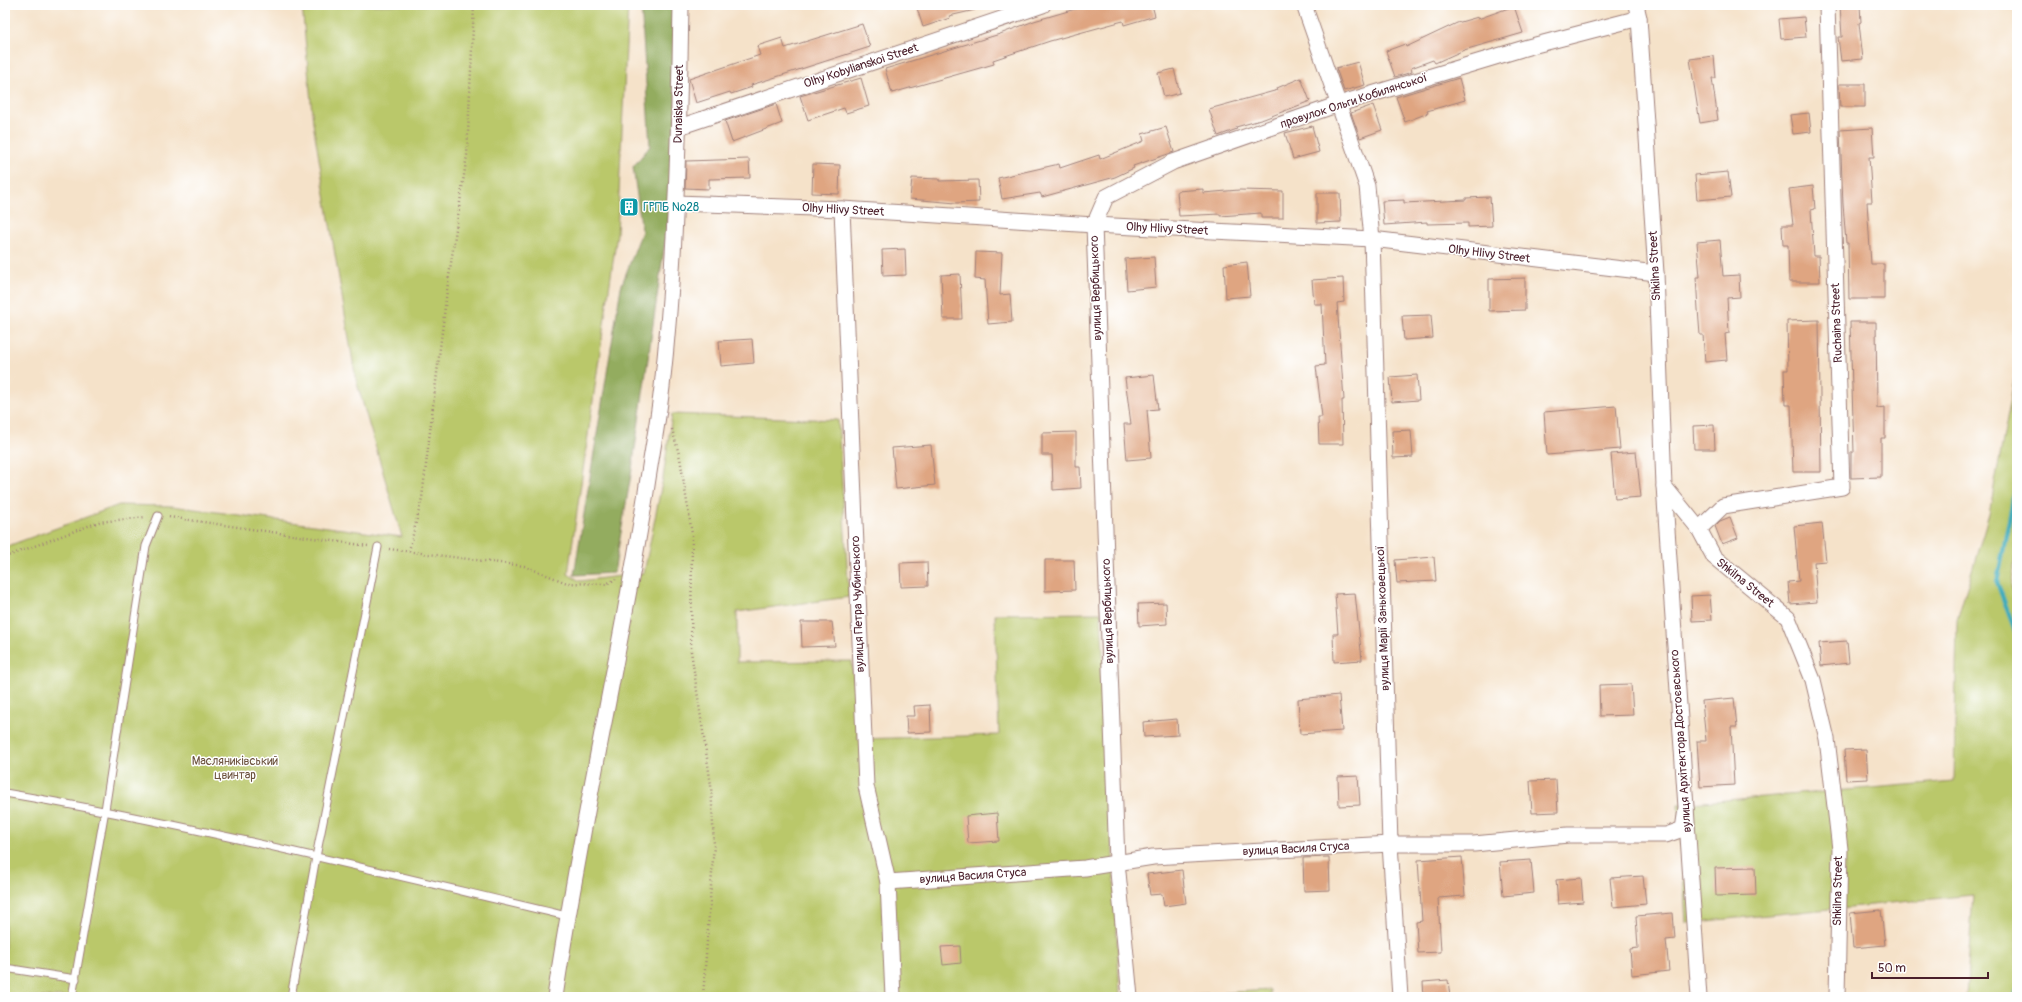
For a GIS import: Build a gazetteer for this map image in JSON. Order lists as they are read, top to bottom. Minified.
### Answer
{"streets":{"street":["Olhy Kobylianskoi Street","провулок Ольги Кобилянської","Dunaiska Street","Olhy Hlivy Street","Shkilna Street","вулиця Вербицького","Ruchaina Street","вулиця Петра Чубинського","вулиця Марії Заньковецької","вулиця Архітектора Достоєвського","вулиця Василя Стуса"]},"crossings":[["Olhy Kobylianskoi Street","Dunaiska Street"],["провулок Ольги Кобилянської","Olhy Hlivy Street"],["провулок Ольги Кобилянської","Shkilna Street"],["провулок Ольги Кобилянської","вулиця Вербицького"],["провулок Ольги Кобилянської","вулиця Марії Заньковецької"],["Dunaiska Street","Olhy Hlivy Street"],["Olhy Hlivy Street","Shkilna Street"],["Olhy Hlivy Street","вулиця Вербицького"],["Olhy Hlivy Street","вулиця Петра Чубинського"],["Olhy Hlivy Street","вулиця Марії Заньковецької"],["Shkilna Street","Ruchaina Street"],["Shkilna Street","вулиця Архітектора Достоєвського"],["вулиця Вербицького","вулиця Василя Стуса"],["вулиця Петра Чубинського","вулиця Василя Стуса"],["вулиця Марії Заньковецької","вулиця Василя Стуса"],["вулиця Архітектора Достоєвського","вулиця Василя Стуса"]],"parks":["Масляниківський цвинтар"],"places":{"building":["ГРПБ №28"]},"scale_bar":"50 m"}
